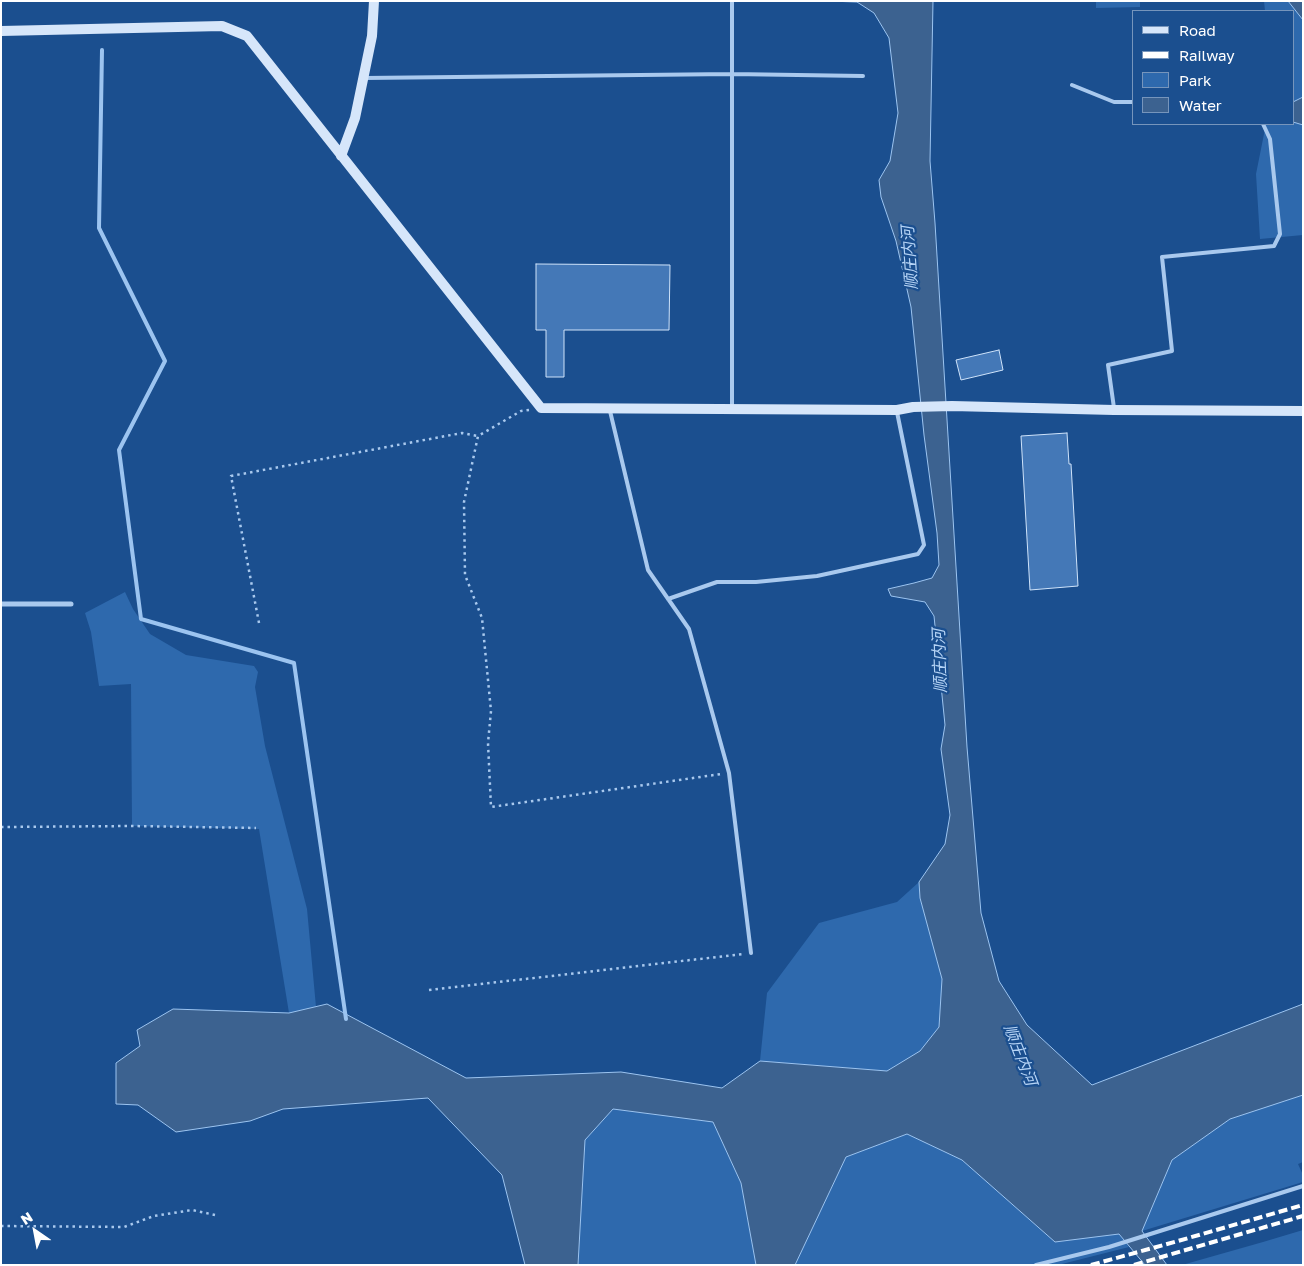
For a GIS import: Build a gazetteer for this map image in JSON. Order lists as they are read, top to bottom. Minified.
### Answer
{"water":["顺庄内河"],"legend":["Road","Railway","Park","Water"],"north":"top left"}
